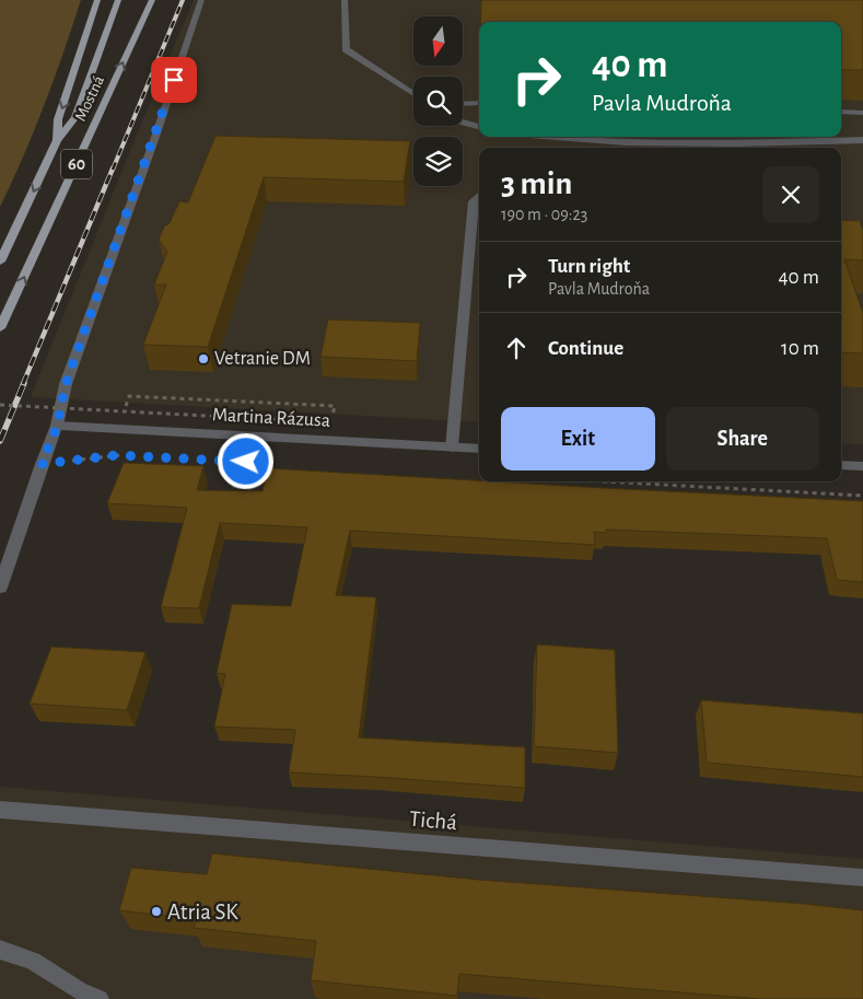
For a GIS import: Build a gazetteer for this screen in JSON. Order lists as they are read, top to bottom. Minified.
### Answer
{"streets":{"main road":["Mostná","60"],"street":["Martina Rázusa","Tichá"]},"places":["Vetranie DM","Atria SK"],"north":"bottom","page":{"turn":["40 m","Pavla Mudroňa"],"heading":["3 min","190 m · 09:23"],"list":[{"name":"Turn right","note":"Pavla Mudroňa","value":"40 m"},{"name":"Continue","value":"10 m"}],"buttons":["Exit","Share"]}}
